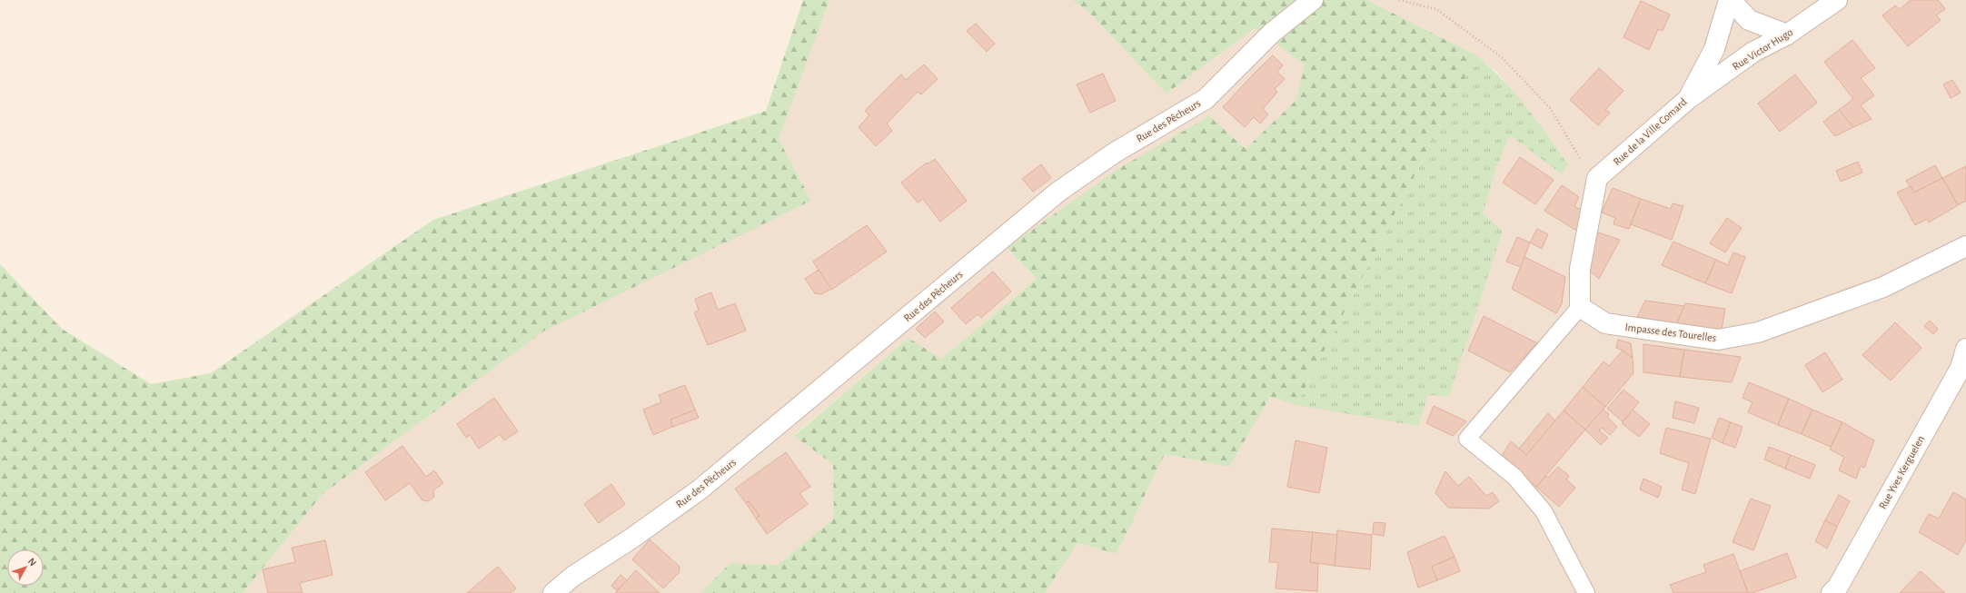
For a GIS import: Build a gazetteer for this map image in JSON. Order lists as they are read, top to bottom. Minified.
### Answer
{"streets":{"street":["Rue Victor Hugo","Rue des Pêcheurs","Rue de la Ville Comard","Impasse des Tourelles","Rue Yves Kerguelen"]},"crossings":[["Rue Victor Hugo","Rue de la Ville Comard"]],"north":"top right"}
